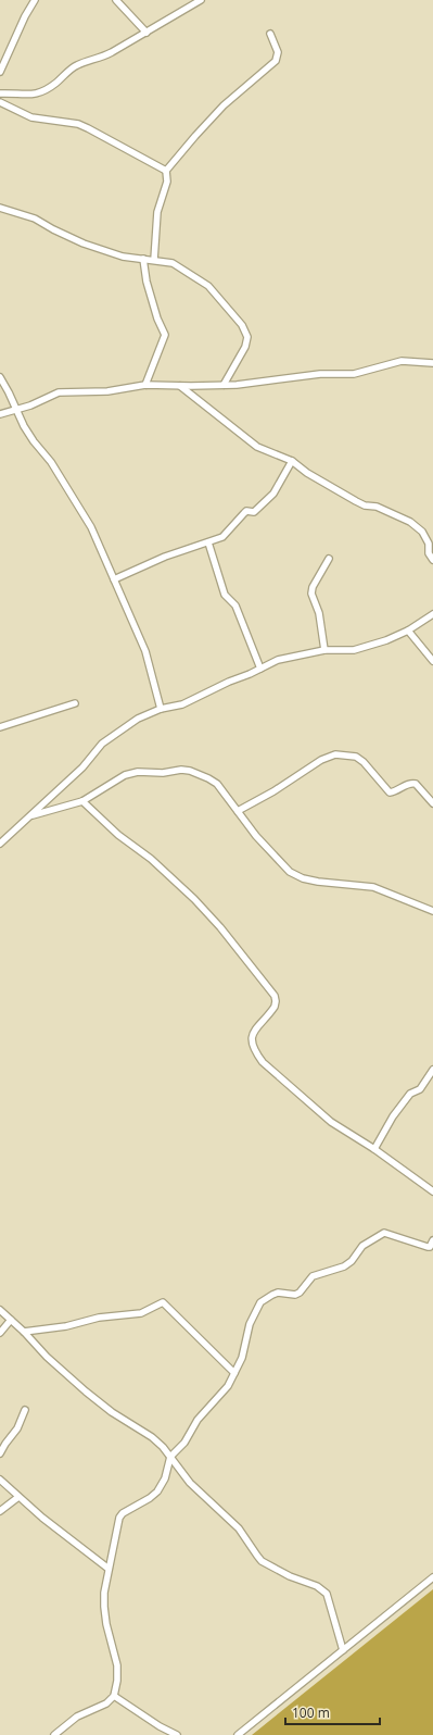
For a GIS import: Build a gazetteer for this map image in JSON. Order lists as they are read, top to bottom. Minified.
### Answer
{"scale_bar":"100 m"}
